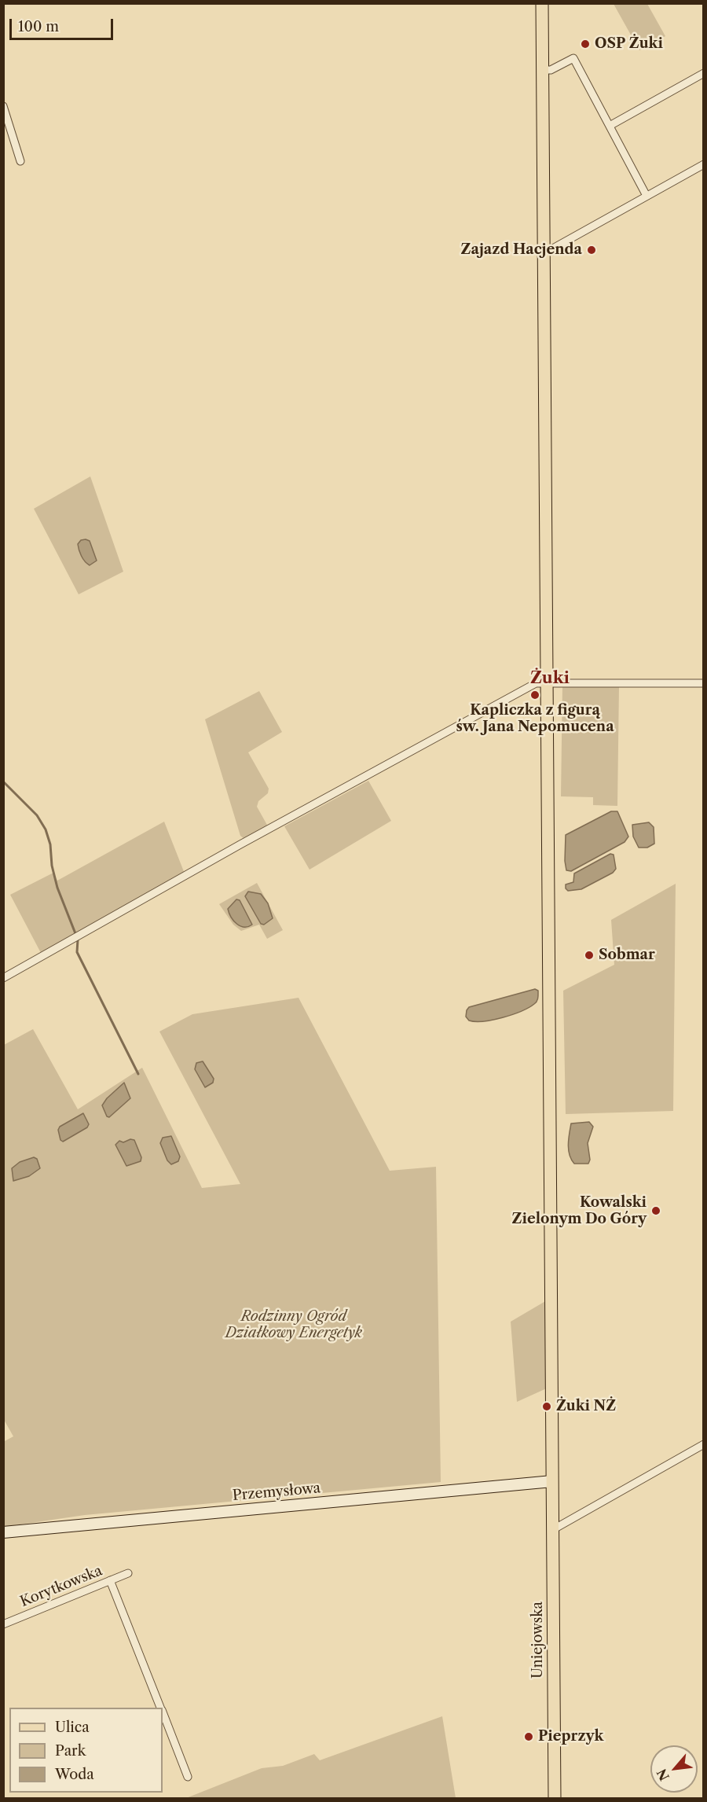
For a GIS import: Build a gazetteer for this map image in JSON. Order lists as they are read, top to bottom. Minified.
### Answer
{"streets":{"main road":["Przemysłowa","Uniejowska"],"street":["Korytkowska"]},"crossings":[["Przemysłowa","Uniejowska"]],"districts":["Żuki"],"parks":["Rodzinny Ogród Działkowy Energetyk"],"places":["OSP Żuki","Zajazd Hacjenda","Kapliczka z figurą św. Jana Nepomucena","Sobmar","Kowalski Zielonym Do Góry","Żuki NŻ","Pieprzyk"],"legend":["Ulica","Park","Woda"],"scale_bar":"100 m","north":"bottom left"}
